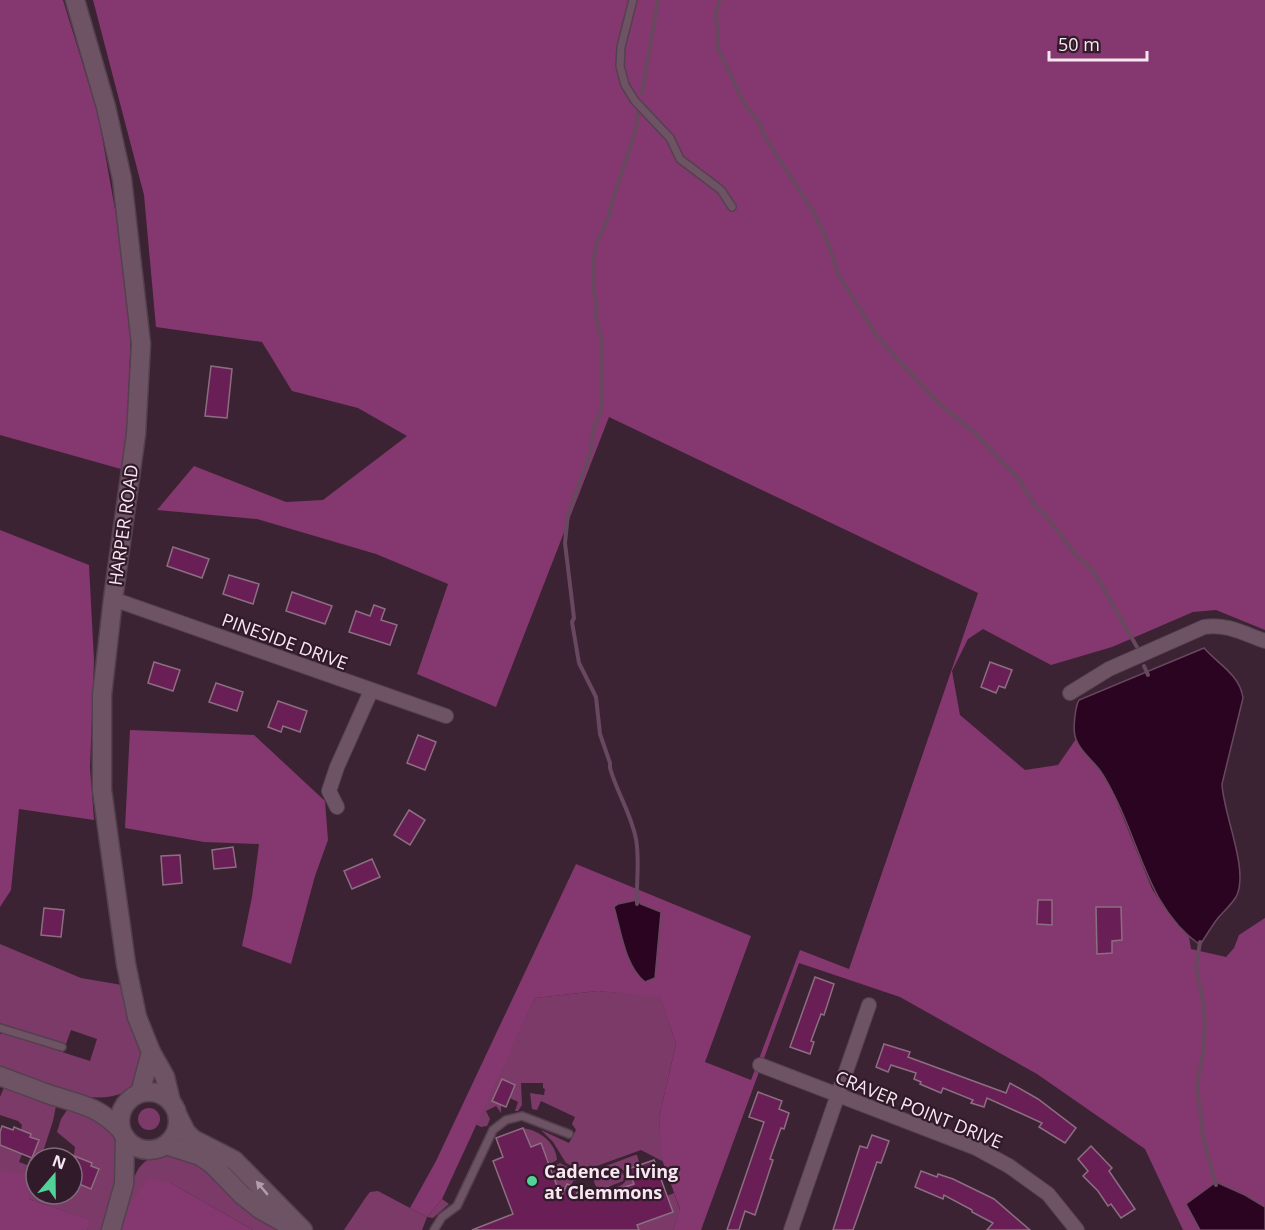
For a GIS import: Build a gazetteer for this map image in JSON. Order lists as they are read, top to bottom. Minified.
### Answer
{"streets":{"street":["HARPER ROAD","PINESIDE DRIVE","CRAVER POINT DRIVE"]},"crossings":[["HARPER ROAD","PINESIDE DRIVE"]],"places":["Cadence Living at Clemmons"],"scale_bar":"50 m","north":"top"}
